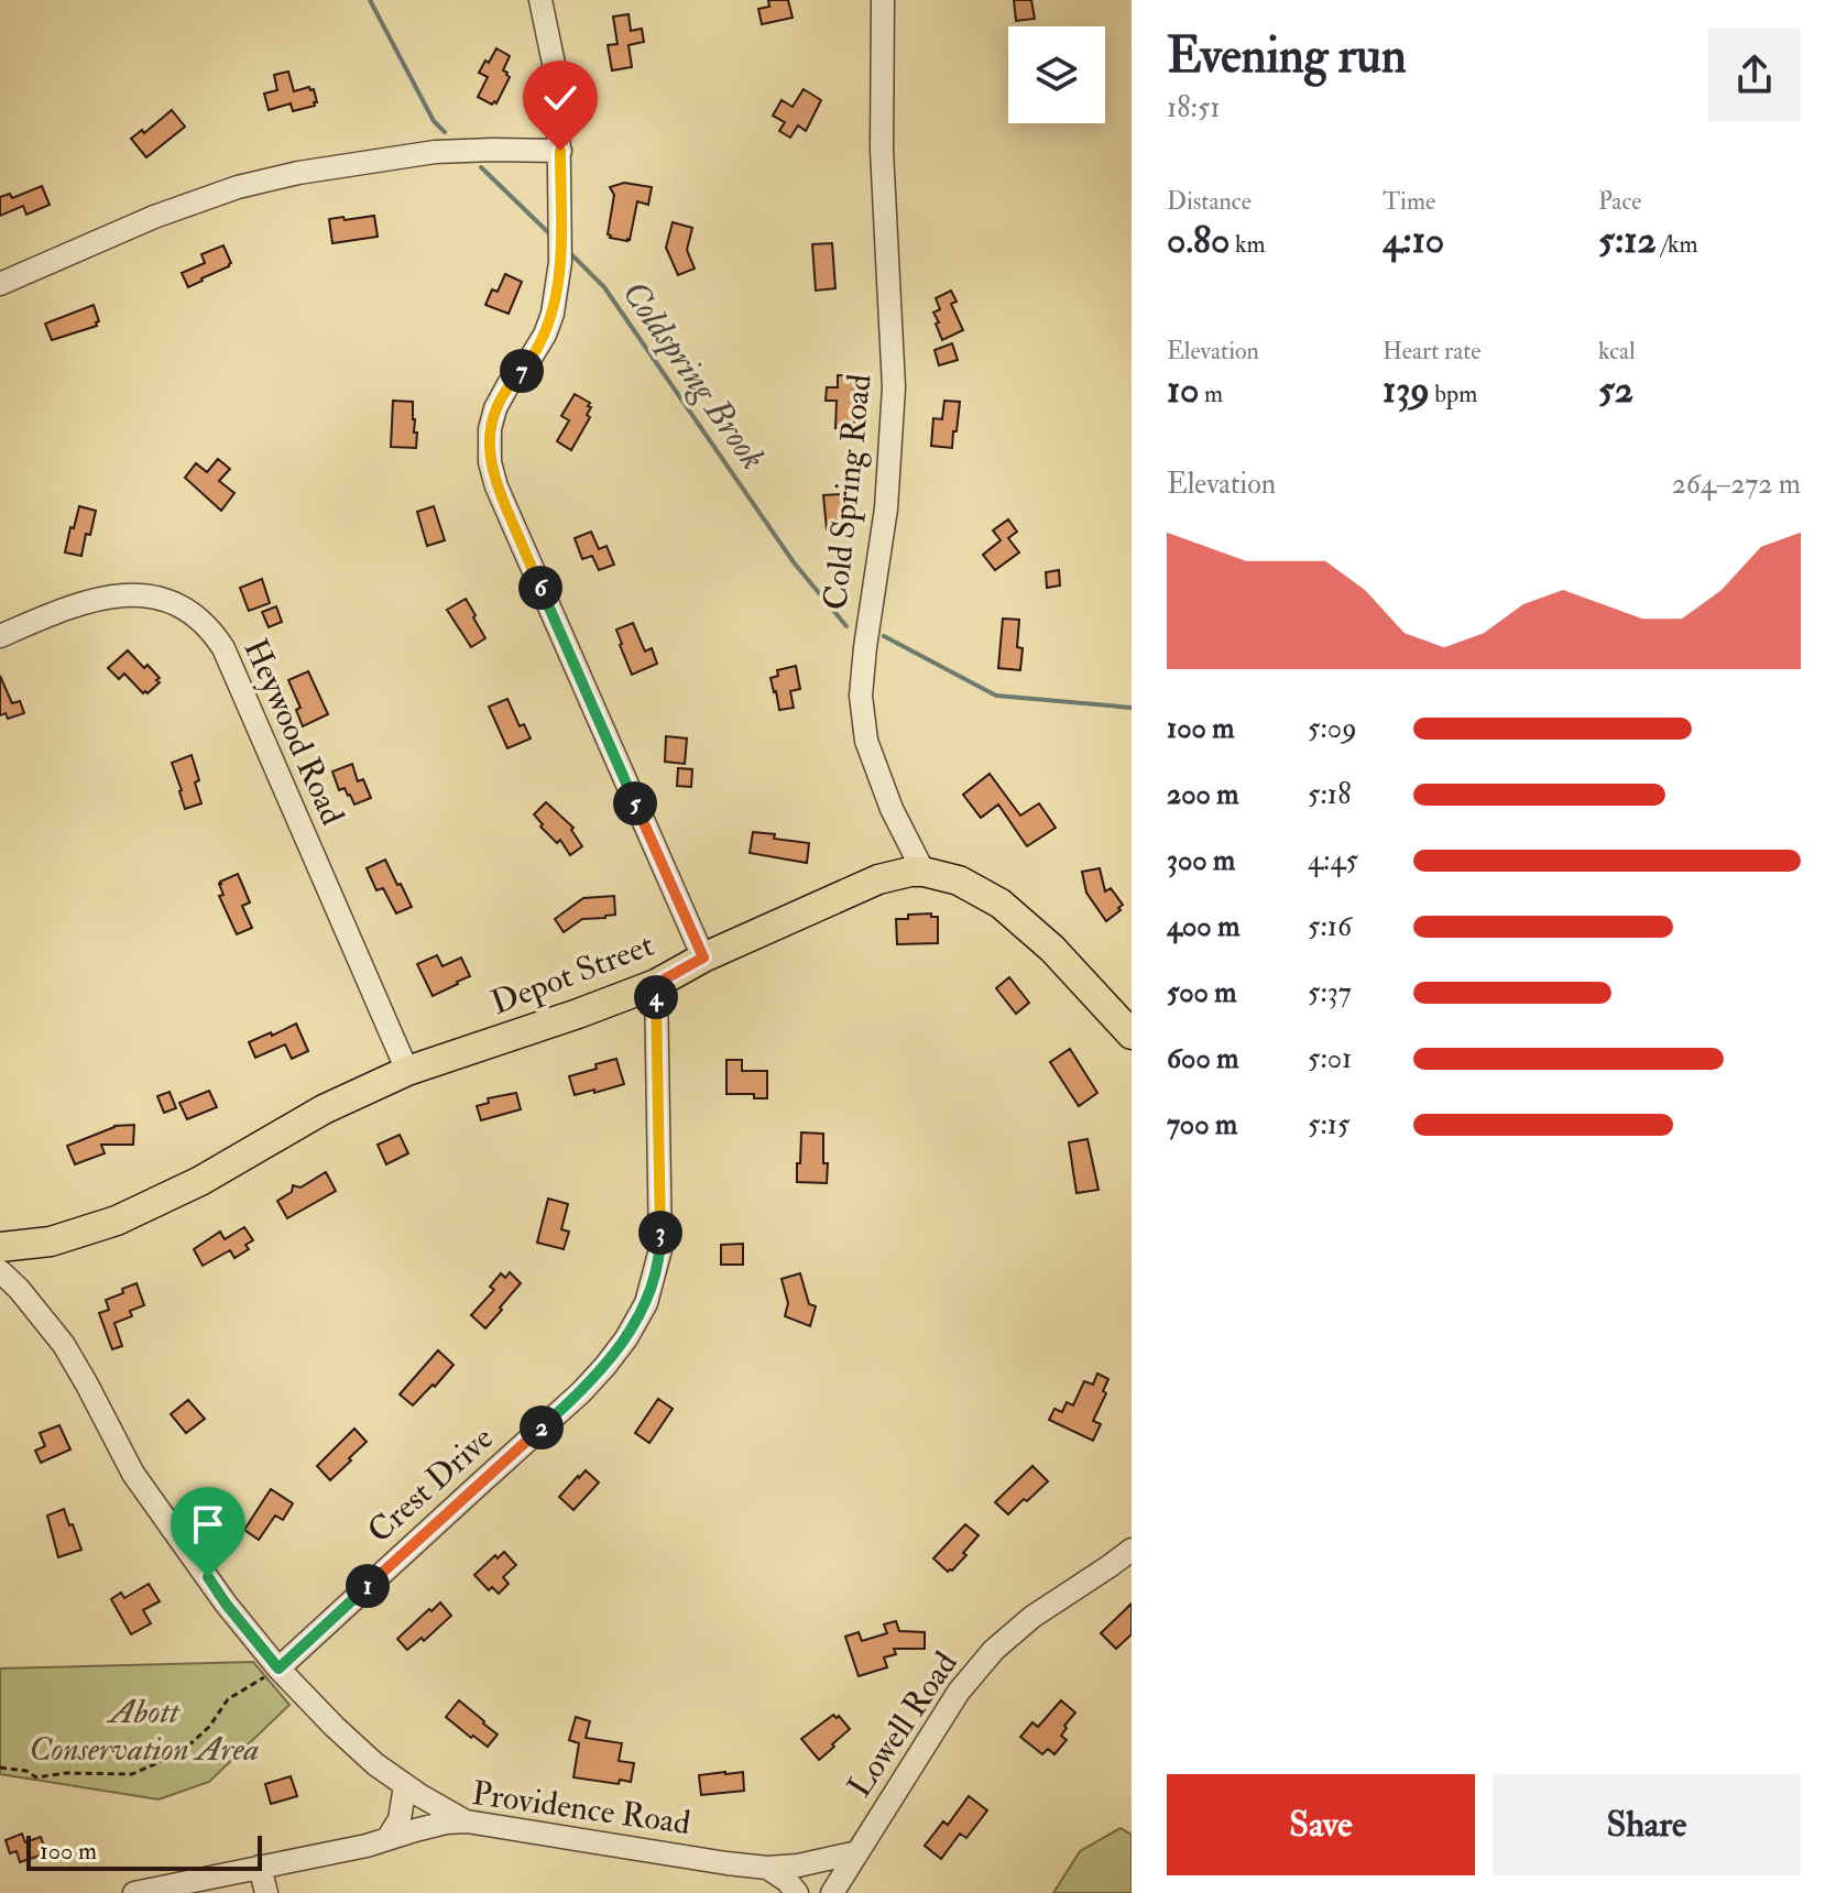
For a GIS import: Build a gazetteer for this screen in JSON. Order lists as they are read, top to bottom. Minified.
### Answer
{"streets":{"main road":["Depot Street"],"street":["Cold Spring Road","Heywood Road","Crest Drive","Lowell Road","Providence Road"]},"crossings":[["Cold Spring Road","Depot Street"],["Heywood Road","Depot Street"],["Depot Street","Crest Drive"],["Lowell Road","Providence Road"]],"water":["Coldspring Brook"],"parks":["Abott Conservation Area"],"scale_bar":"100 m","page":{"heading":["Evening run","18:51"],"stats":[["Distance","0.80 km"],["Time","4:10"],["Pace","5:12 /km"],["Elevation","10 m"],["Heart rate","139 bpm"],["kcal","52"]],"pins":["7","6","5","4","3","2","1"],"chart":["Elevation","264–272 m"],"list":[{"name":"100 m","note":"5:09"},{"name":"200 m","note":"5:18"},{"name":"300 m","note":"4:45"},{"name":"400 m","note":"5:16"},{"name":"500 m","note":"5:37"},{"name":"600 m","note":"5:01"},{"name":"700 m","note":"5:15"}],"buttons":["Save","Share"],"scale":"100 m"}}
